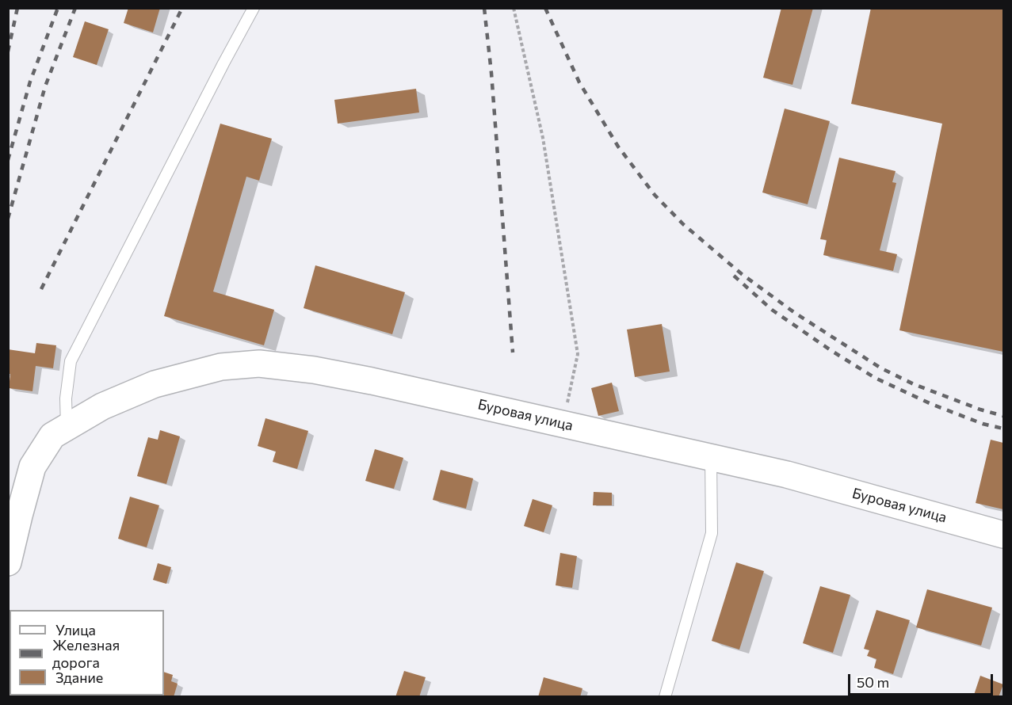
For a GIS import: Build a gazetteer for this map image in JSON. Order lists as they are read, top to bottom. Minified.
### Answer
{"streets":{"street":["Буровая улица"]},"legend":["Улица","Железная дорога","Здание"],"scale_bar":"50 m"}
